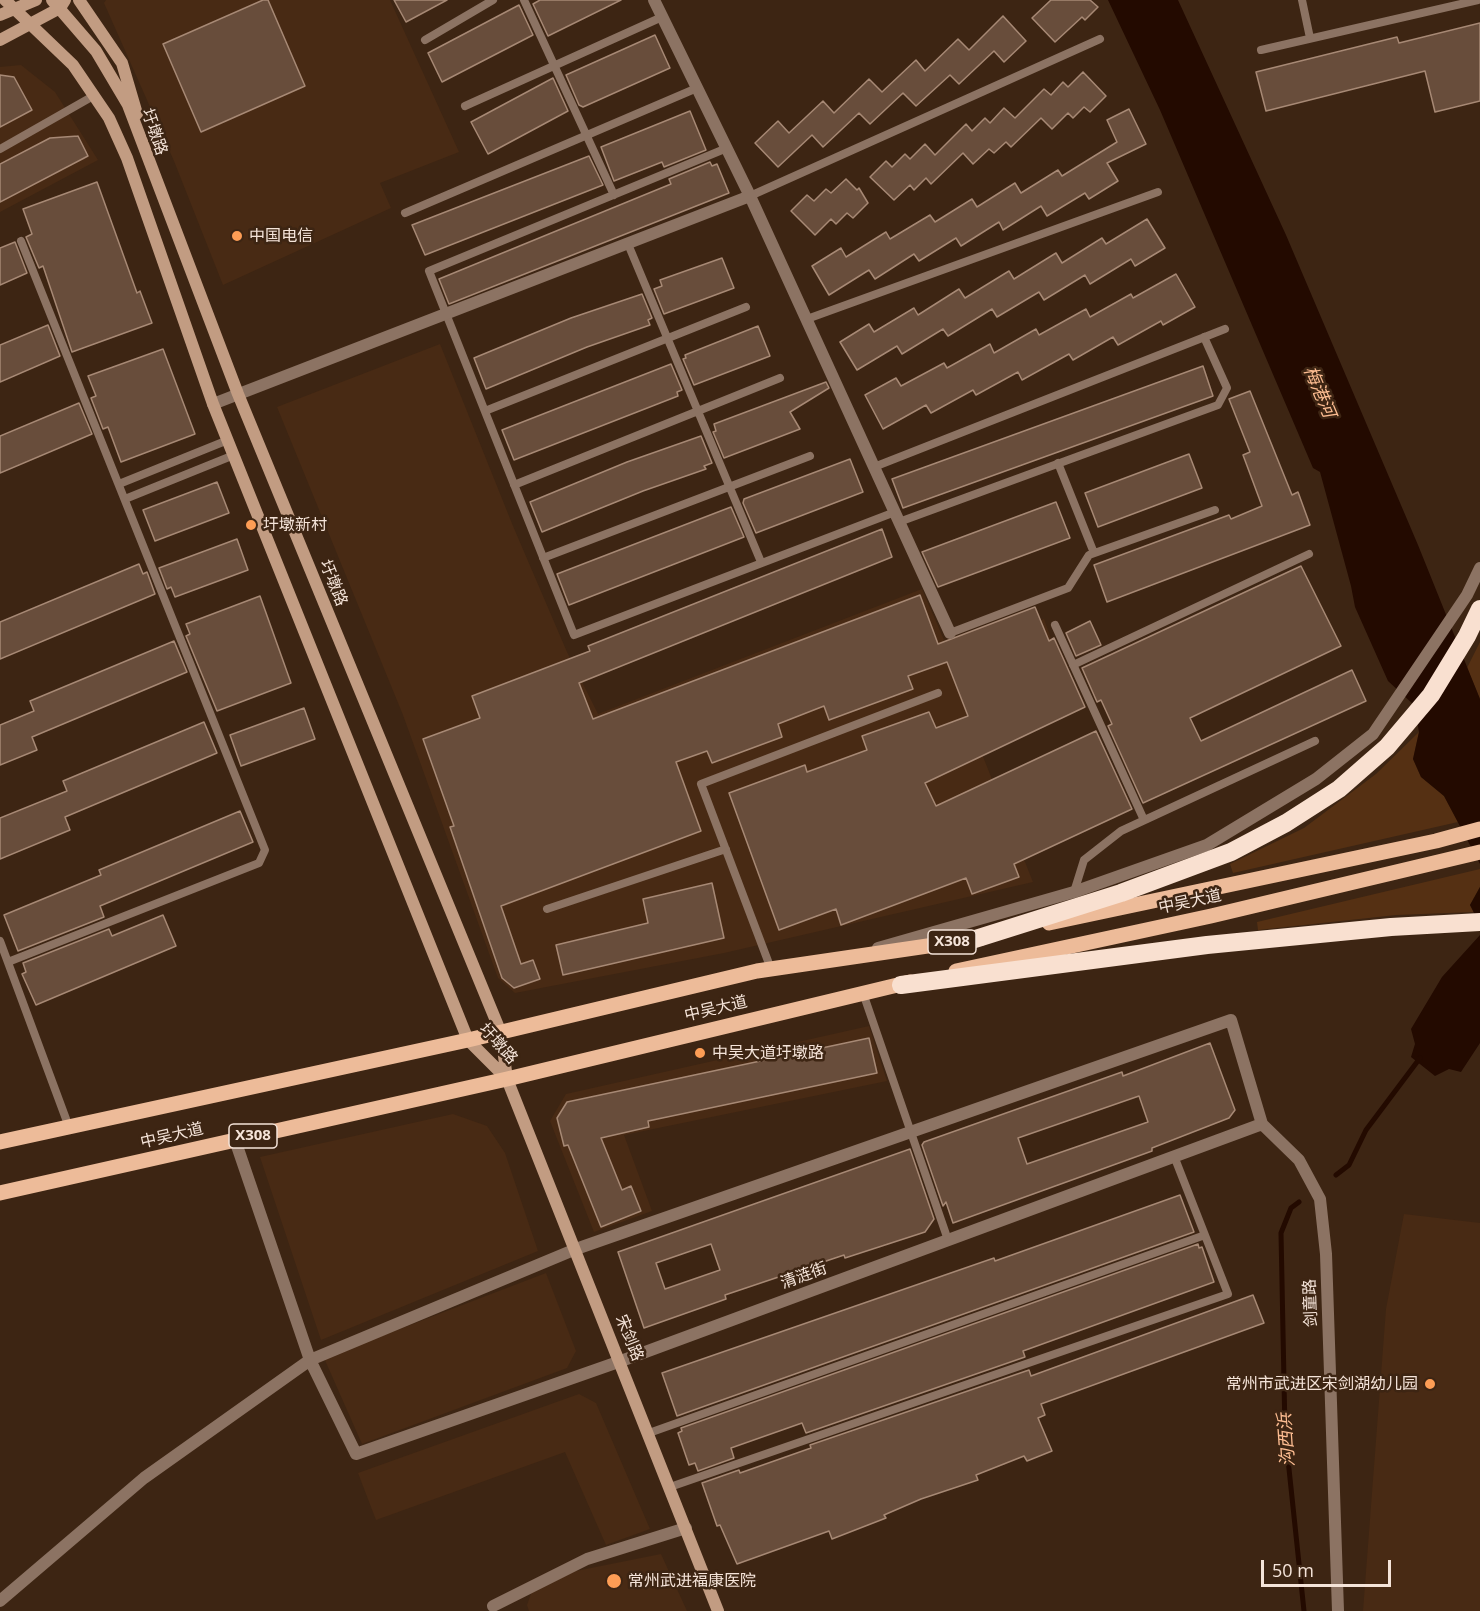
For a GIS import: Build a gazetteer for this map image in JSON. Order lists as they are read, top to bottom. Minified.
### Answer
{"streets":{"main road":["圩墩路","中吴大道","X308","宋剑路"],"street":["清涟街","剑童路"]},"crossings":[["圩墩路","中吴大道"],["圩墩路","宋剑路"],["中吴大道","宋剑路"],["清涟街","剑童路"],["清涟街","宋剑路"]],"water":["梅港河","沟西浜"],"places":["中国电信","圩墩新村","中吴大道圩墩路","常州市武进区宋剑湖幼儿园","常州武进福康医院"],"scale_bar":"50 m"}
